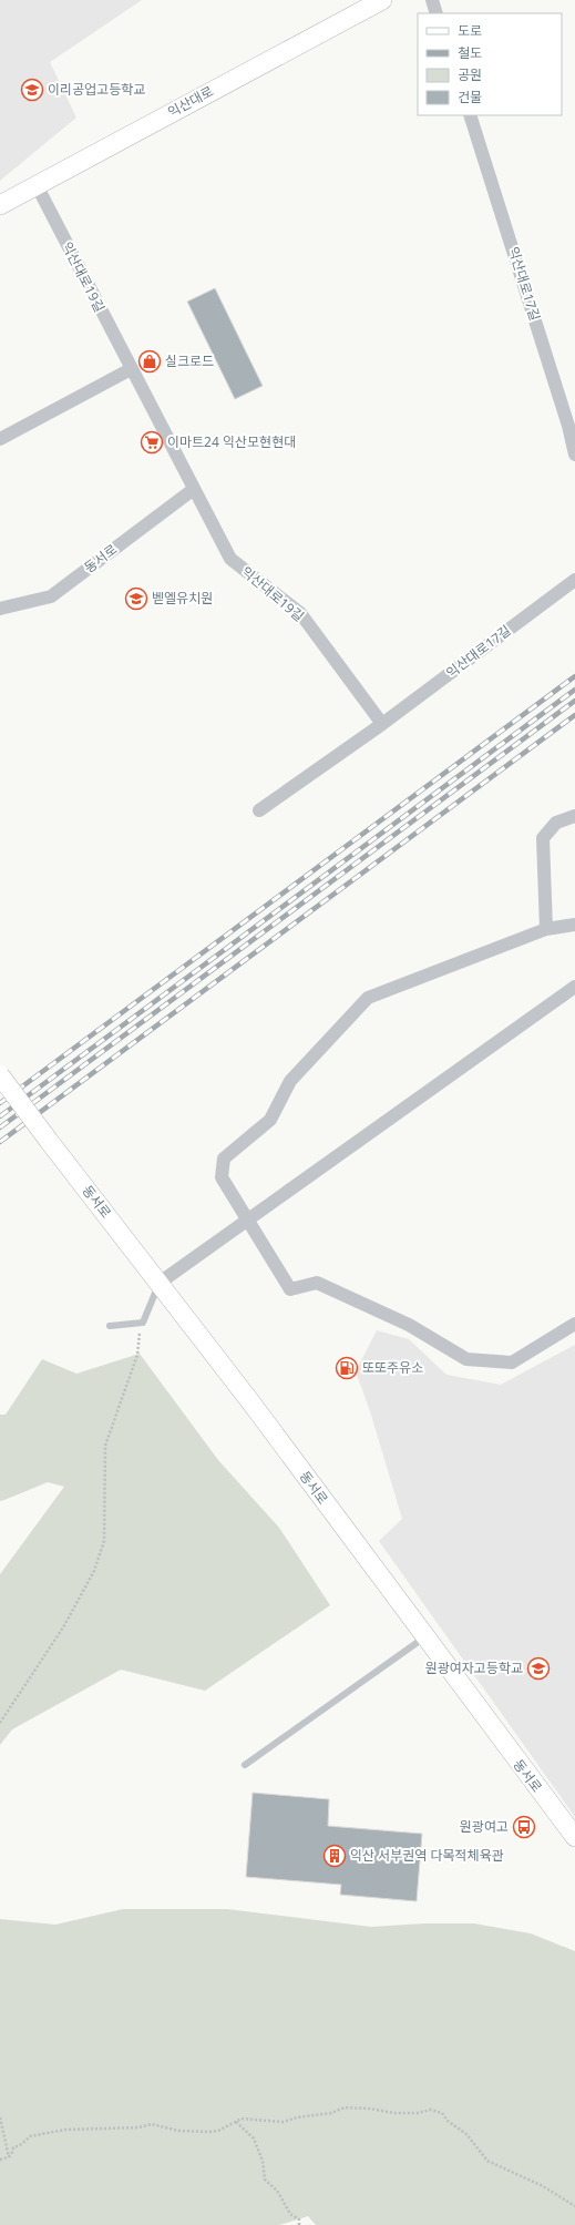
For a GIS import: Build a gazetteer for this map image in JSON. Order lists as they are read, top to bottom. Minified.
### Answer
{"streets":{"street":["익산대로","익산대로19길","익산대로17길","동서로"]},"crossings":[["익산대로","익산대로19길"],["익산대로19길","익산대로17길"],["익산대로19길","동서로"]],"places":{"school or university":["이리공업고등학교","벧엘유치원","원광여자고등학교"],"shop":["실크로드"],"supermarket":["이마트24 익산모현현대"],"fuel station":["또또주유소"],"bus stop":["원광여고"],"building":["익산 서부권역 다목적체육관"]},"legend":["도로","철도","공원","건물"]}
